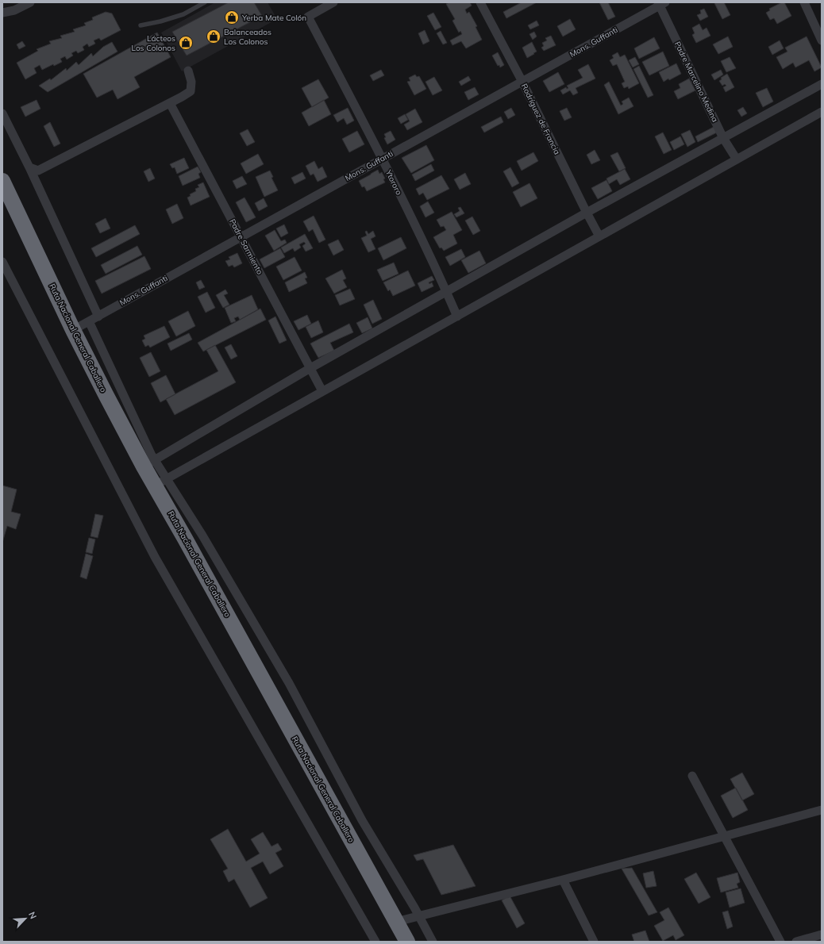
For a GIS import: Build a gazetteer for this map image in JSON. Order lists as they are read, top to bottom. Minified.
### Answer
{"streets":{"highway":["Ruta Nacional General Caballero"],"street":["Mons. Guffanti","Padre Marcelino Medina","Rodríguez de Francia","Ytororo","Padre Sarmiento"]},"crossings":[["Mons. Guffanti","Padre Marcelino Medina"],["Mons. Guffanti","Rodríguez de Francia"],["Mons. Guffanti","Ytororo"],["Mons. Guffanti","Padre Sarmiento"],["Mons. Guffanti","Ruta Nacional General Caballero"]],"places":{"shop":["Yerba Mate Colón","Balanceados Los Colonos","Lácteos Los Colonos"]},"north":"top right"}
